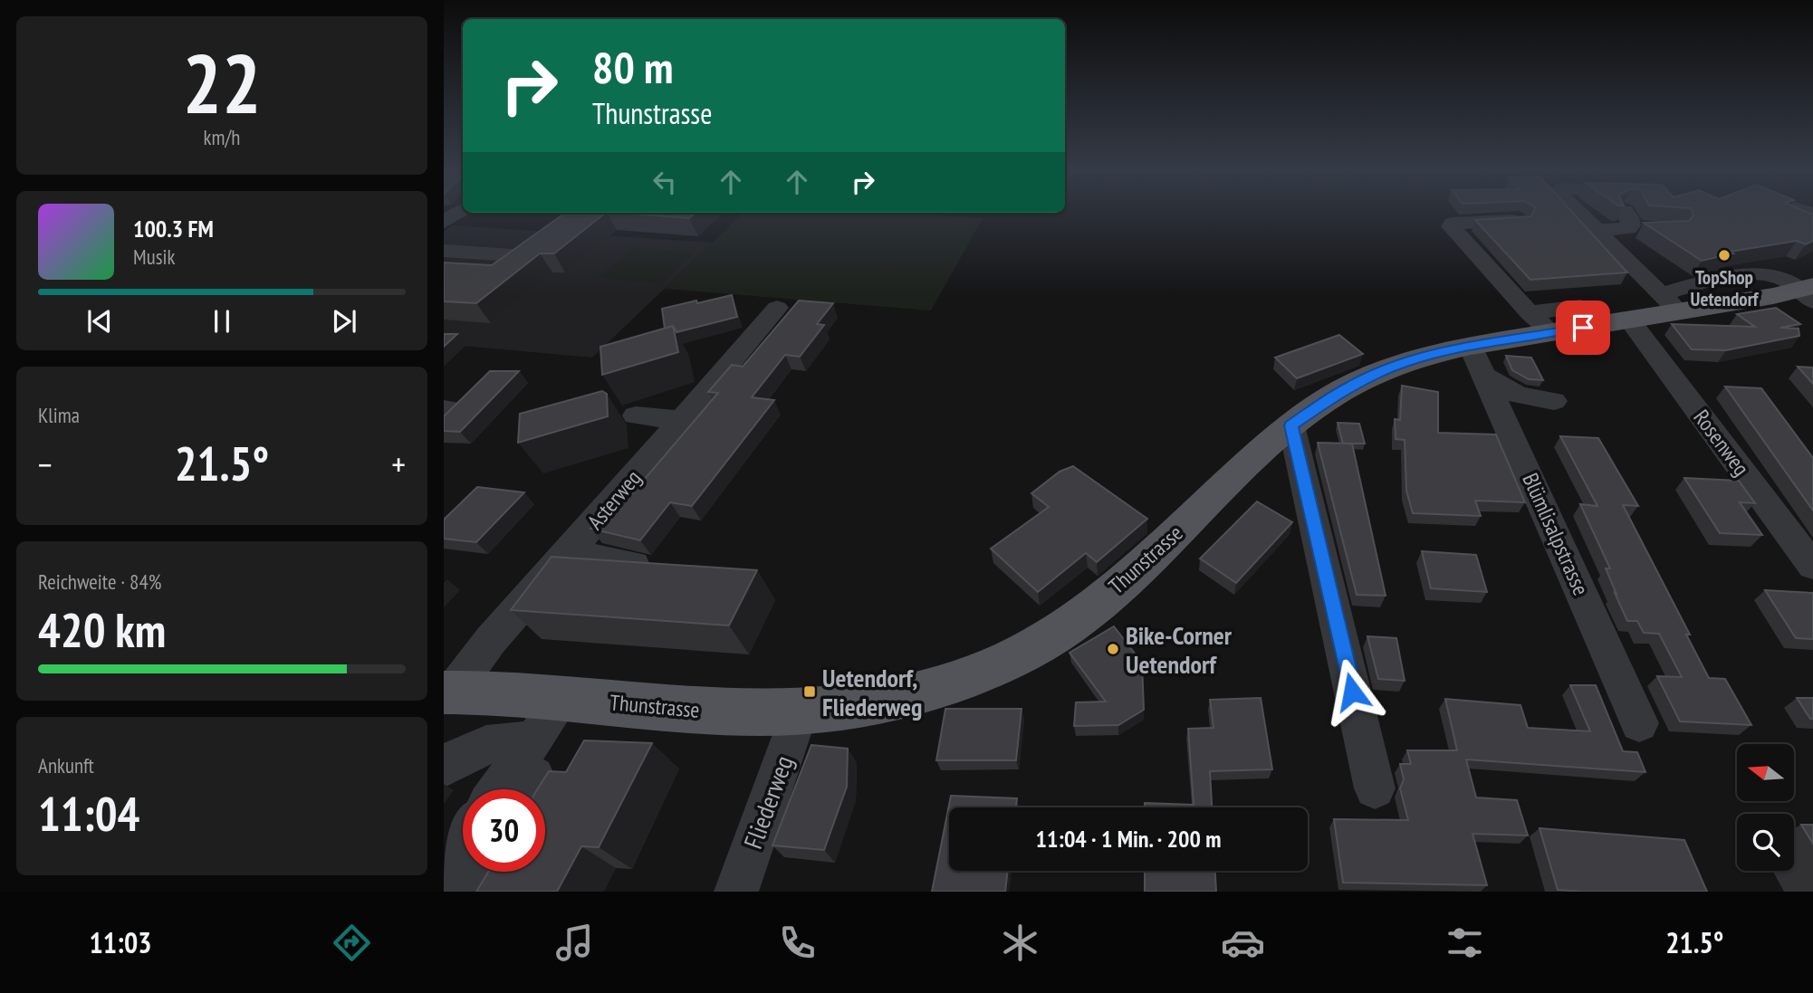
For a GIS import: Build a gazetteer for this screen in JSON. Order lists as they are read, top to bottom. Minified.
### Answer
{"streets":{"main road":["Thunstrasse"],"street":["Rosenweg","Asterweg","Blümlisalpstrasse","Fliederweg"]},"crossings":[["Rosenweg","Thunstrasse"],["Asterweg","Thunstrasse"],["Blümlisalpstrasse","Thunstrasse"],["Thunstrasse","Fliederweg"]],"places":{"other":["TopShop Uetendorf","Bike-Corner Uetendorf"],"transit":["Uetendorf, Fliederweg"]},"north":"left","page":{"tile":[["22","km/h"],"Klima",["Reichweite · 84%","420 km"],["Ankunft","11:04"]],"turn":["80 m","Thunstrasse"],"song":["100.3 FM","Musik"],"heat":["−","21.5°","+"],"limit":"30","trip":"11:04 · 1 Min. · 200 m","tabs":["11:03","21.5°"]}}
